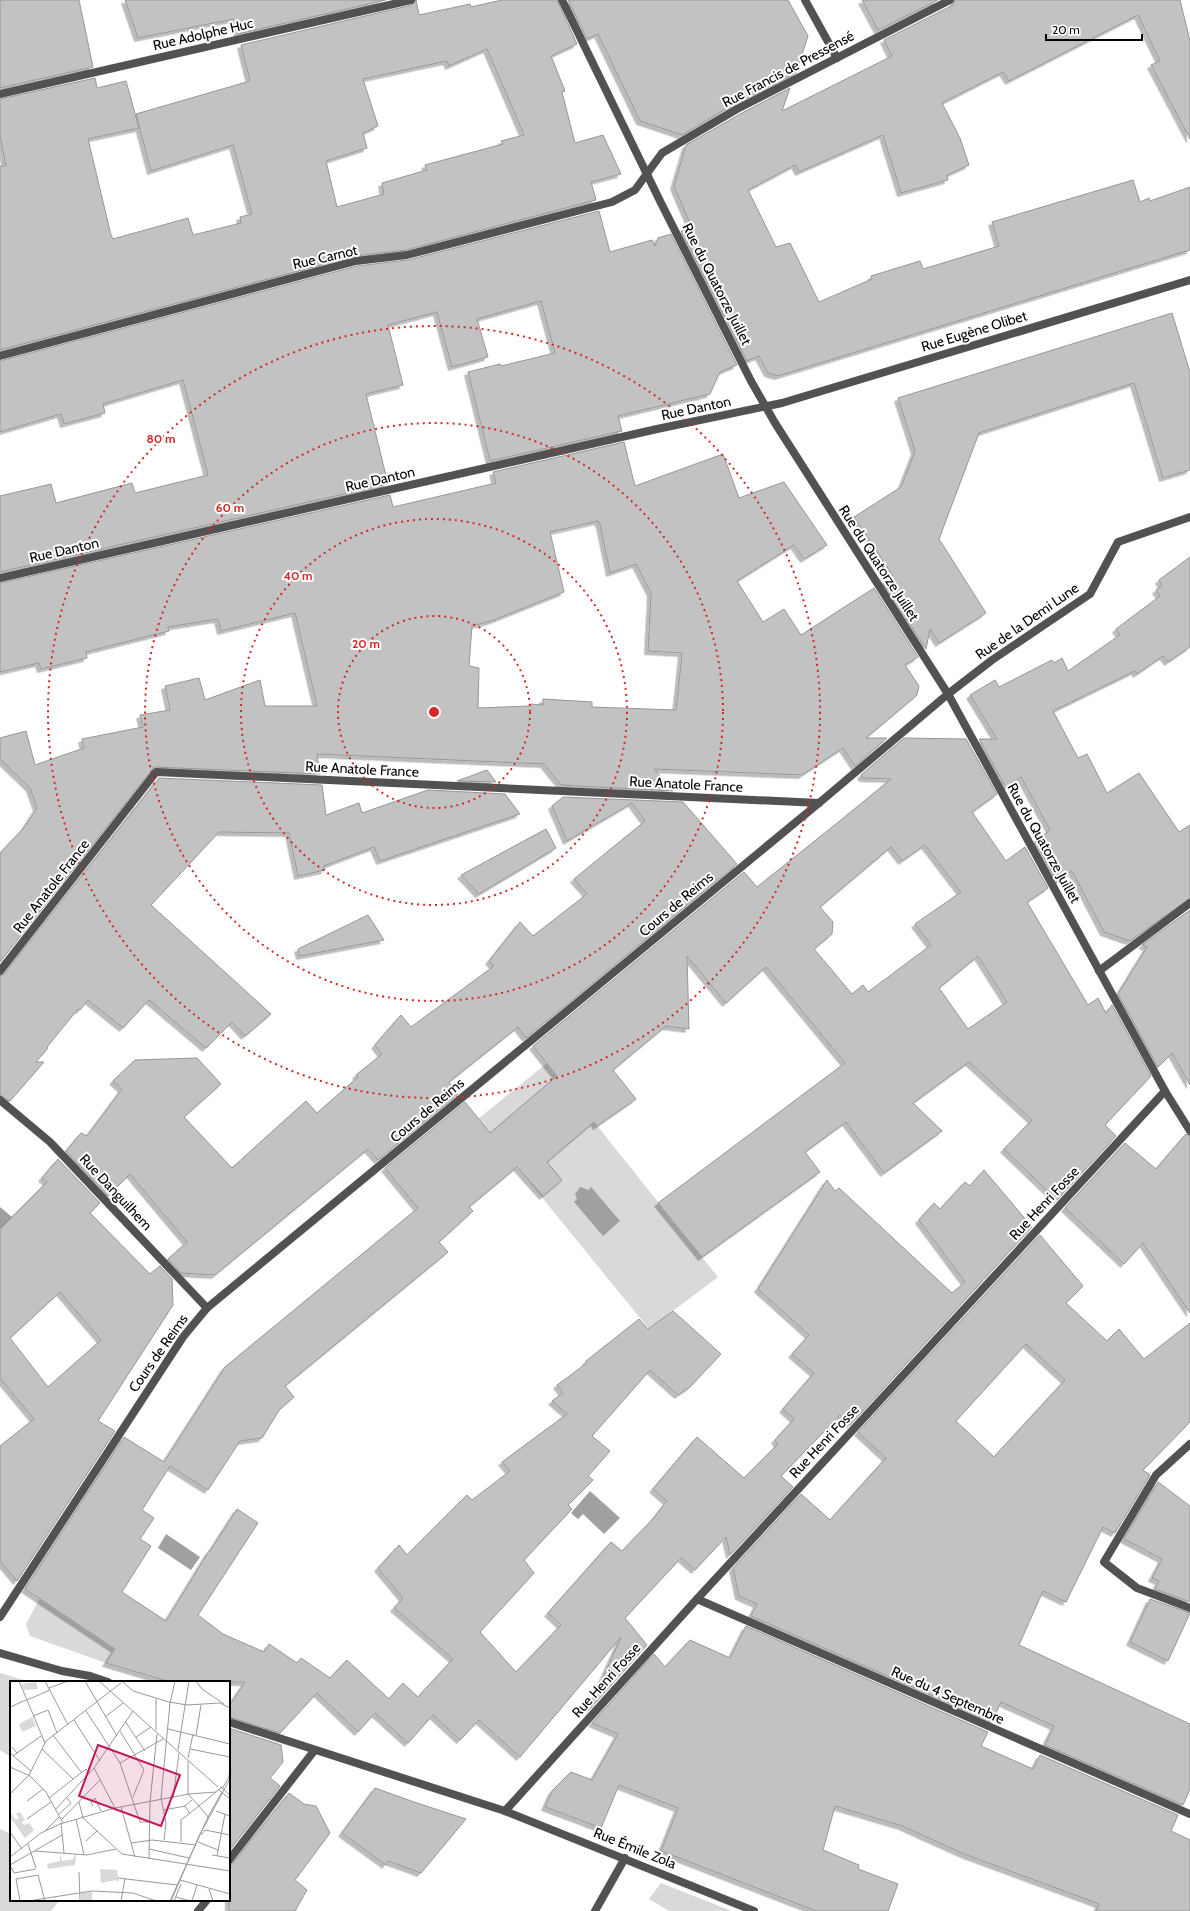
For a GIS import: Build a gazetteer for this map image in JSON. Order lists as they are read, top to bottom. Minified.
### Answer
{"streets":{"street":["Rue Adolphe Huc","Rue Francis de Pressensé","Rue Carnot","Rue du Quatorze Juillet","Rue Eugène Olibet","Rue Danton","Rue de la Demi Lune","Rue Anatole France","Cours de Reims","Rue Danguilhem","Rue Henri Fosse","Rue du 4 Septembre","Rue Émile Zola"]},"crossings":[["Rue Francis de Pressensé","Rue Carnot"],["Rue Francis de Pressensé","Rue du Quatorze Juillet"],["Rue Carnot","Rue du Quatorze Juillet"],["Rue du Quatorze Juillet","Rue Eugène Olibet"],["Rue du Quatorze Juillet","Rue Danton"],["Rue du Quatorze Juillet","Rue de la Demi Lune"],["Rue du Quatorze Juillet","Cours de Reims"],["Rue du Quatorze Juillet","Rue Henri Fosse"],["Rue Eugène Olibet","Rue Danton"],["Rue de la Demi Lune","Cours de Reims"],["Rue Anatole France","Cours de Reims"],["Cours de Reims","Rue Danguilhem"],["Rue Henri Fosse","Rue du 4 Septembre"],["Rue Henri Fosse","Rue Émile Zola"]],"scale_bar":"20 m","rings":["80 m","60 m","40 m","20 m"]}
